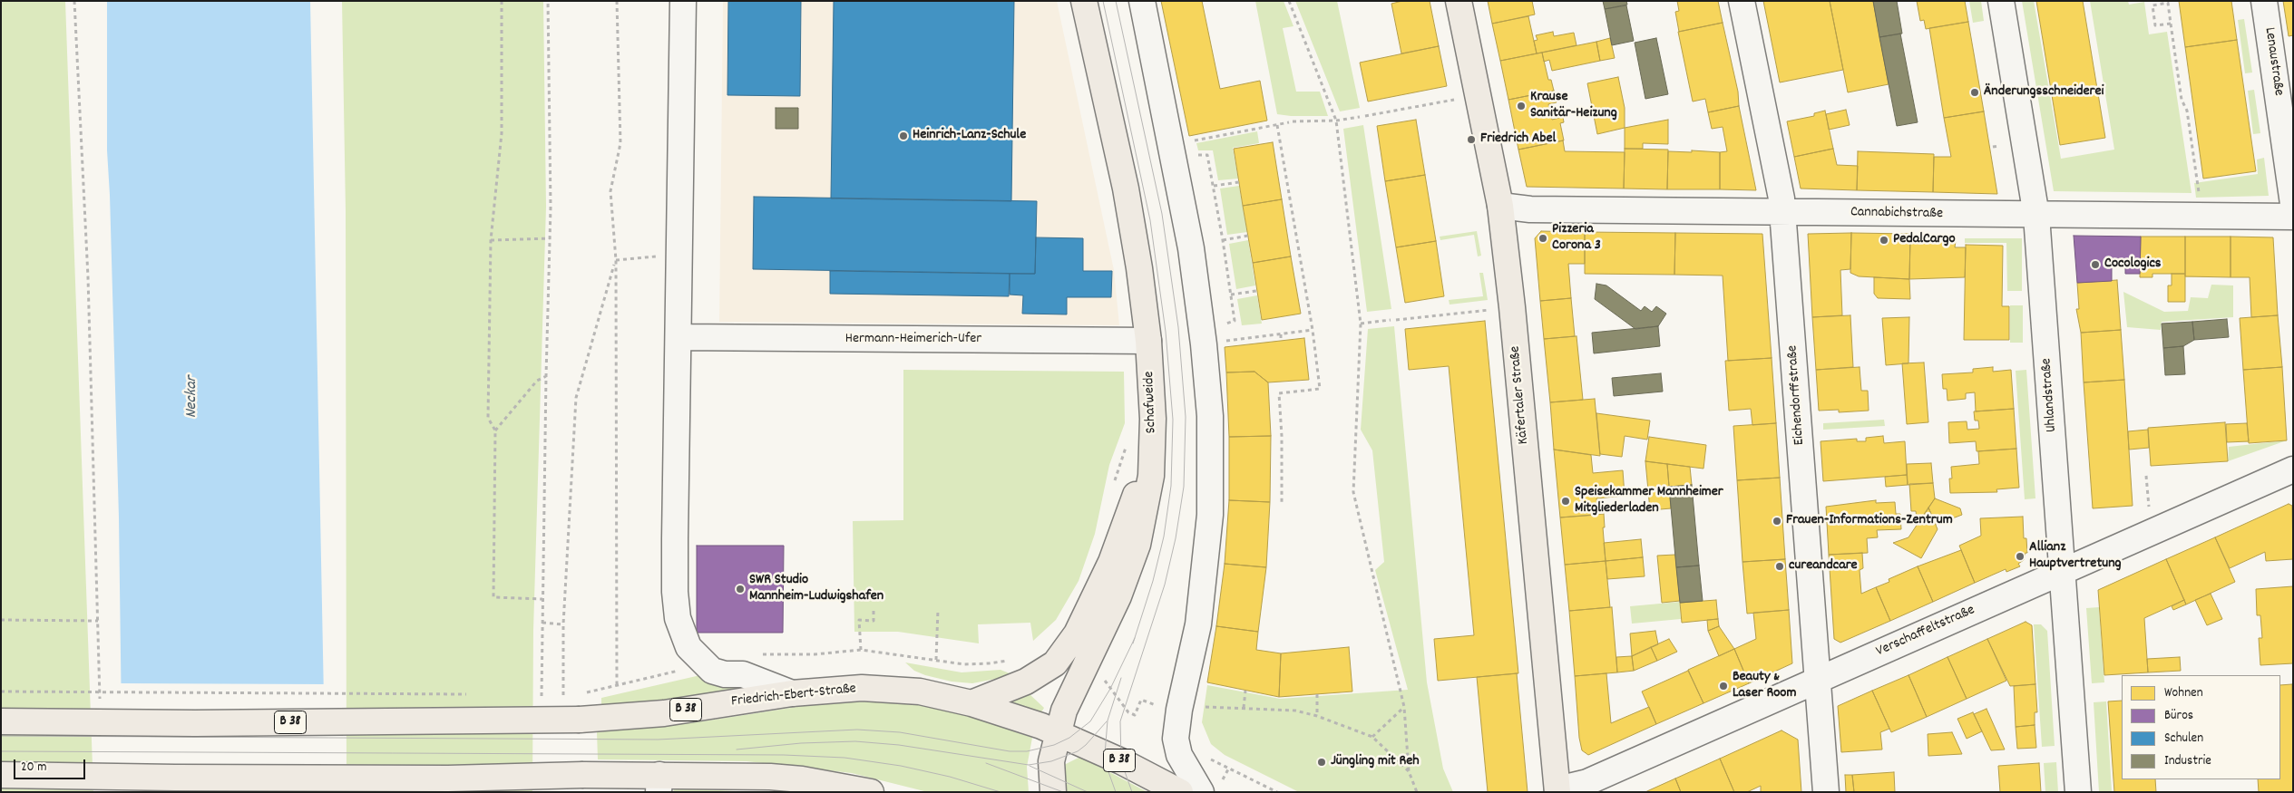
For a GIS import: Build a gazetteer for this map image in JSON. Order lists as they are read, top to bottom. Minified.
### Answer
{"streets":{"main road":["Käfertaler Straße","Schafweide","Friedrich-Ebert-Straße","B 38"],"street":["Lenaustraße","Cannabichstraße","Hermann-Heimerich-Ufer","Eichendorffstraße","Uhlandstraße","Verschaffeltstraße"]},"crossings":[["Cannabichstraße","Käfertaler Straße"],["Cannabichstraße","Eichendorffstraße"],["Cannabichstraße","Uhlandstraße"],["Hermann-Heimerich-Ufer","Schafweide"],["Käfertaler Straße","Verschaffeltstraße"],["Eichendorffstraße","Verschaffeltstraße"],["Uhlandstraße","Verschaffeltstraße"],["Schafweide","Friedrich-Ebert-Straße"],["Friedrich-Ebert-Straße","B 38"]],"water":["Neckar"],"places":["Änderungsschneiderei","Krause Sanitär-Heizung","Heinrich-Lanz-Schule","Friedrich Abel","Pizzeria Corona 3","PedalCargo","Cocologics","Speisekammer Mannheimer Mitgliederladen","Frauen-Informations-Zentrum","Allianz Hauptvertretung","cureandcare","SWR Studio Mannheim-Ludwigshafen","Beauty & Laser Room","Jüngling mit Reh"],"legend":["Wohnen","Büros","Schulen","Industrie"],"scale_bar":"20 m"}
